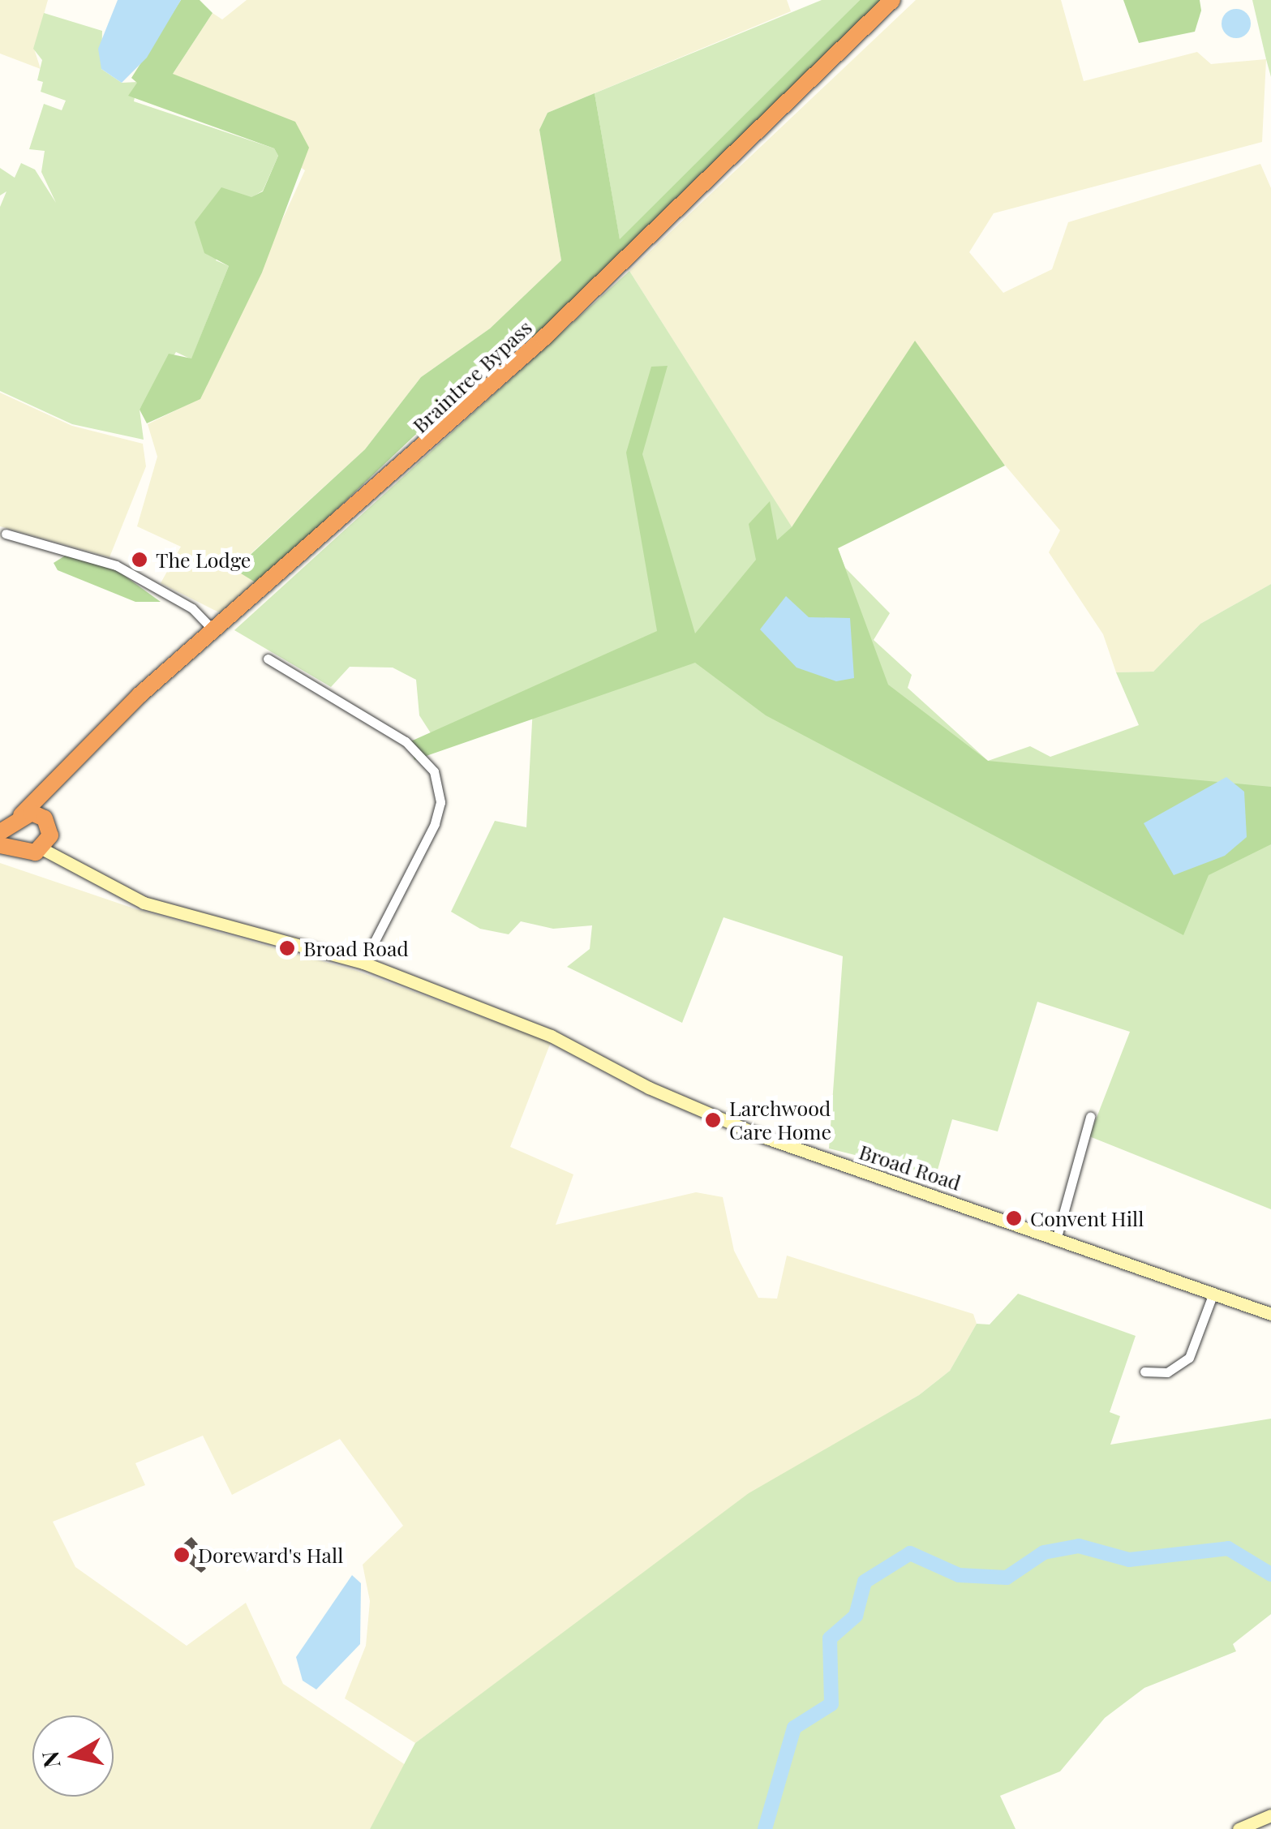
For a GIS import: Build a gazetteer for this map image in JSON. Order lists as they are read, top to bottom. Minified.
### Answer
{"streets":{"highway":["Braintree Bypass","Broad Road"]},"crossings":[["Braintree Bypass","Broad Road"]],"places":["The Lodge","Broad Road","Larchwood Care Home","Convent Hill","Doreward's Hall"],"north":"left"}
